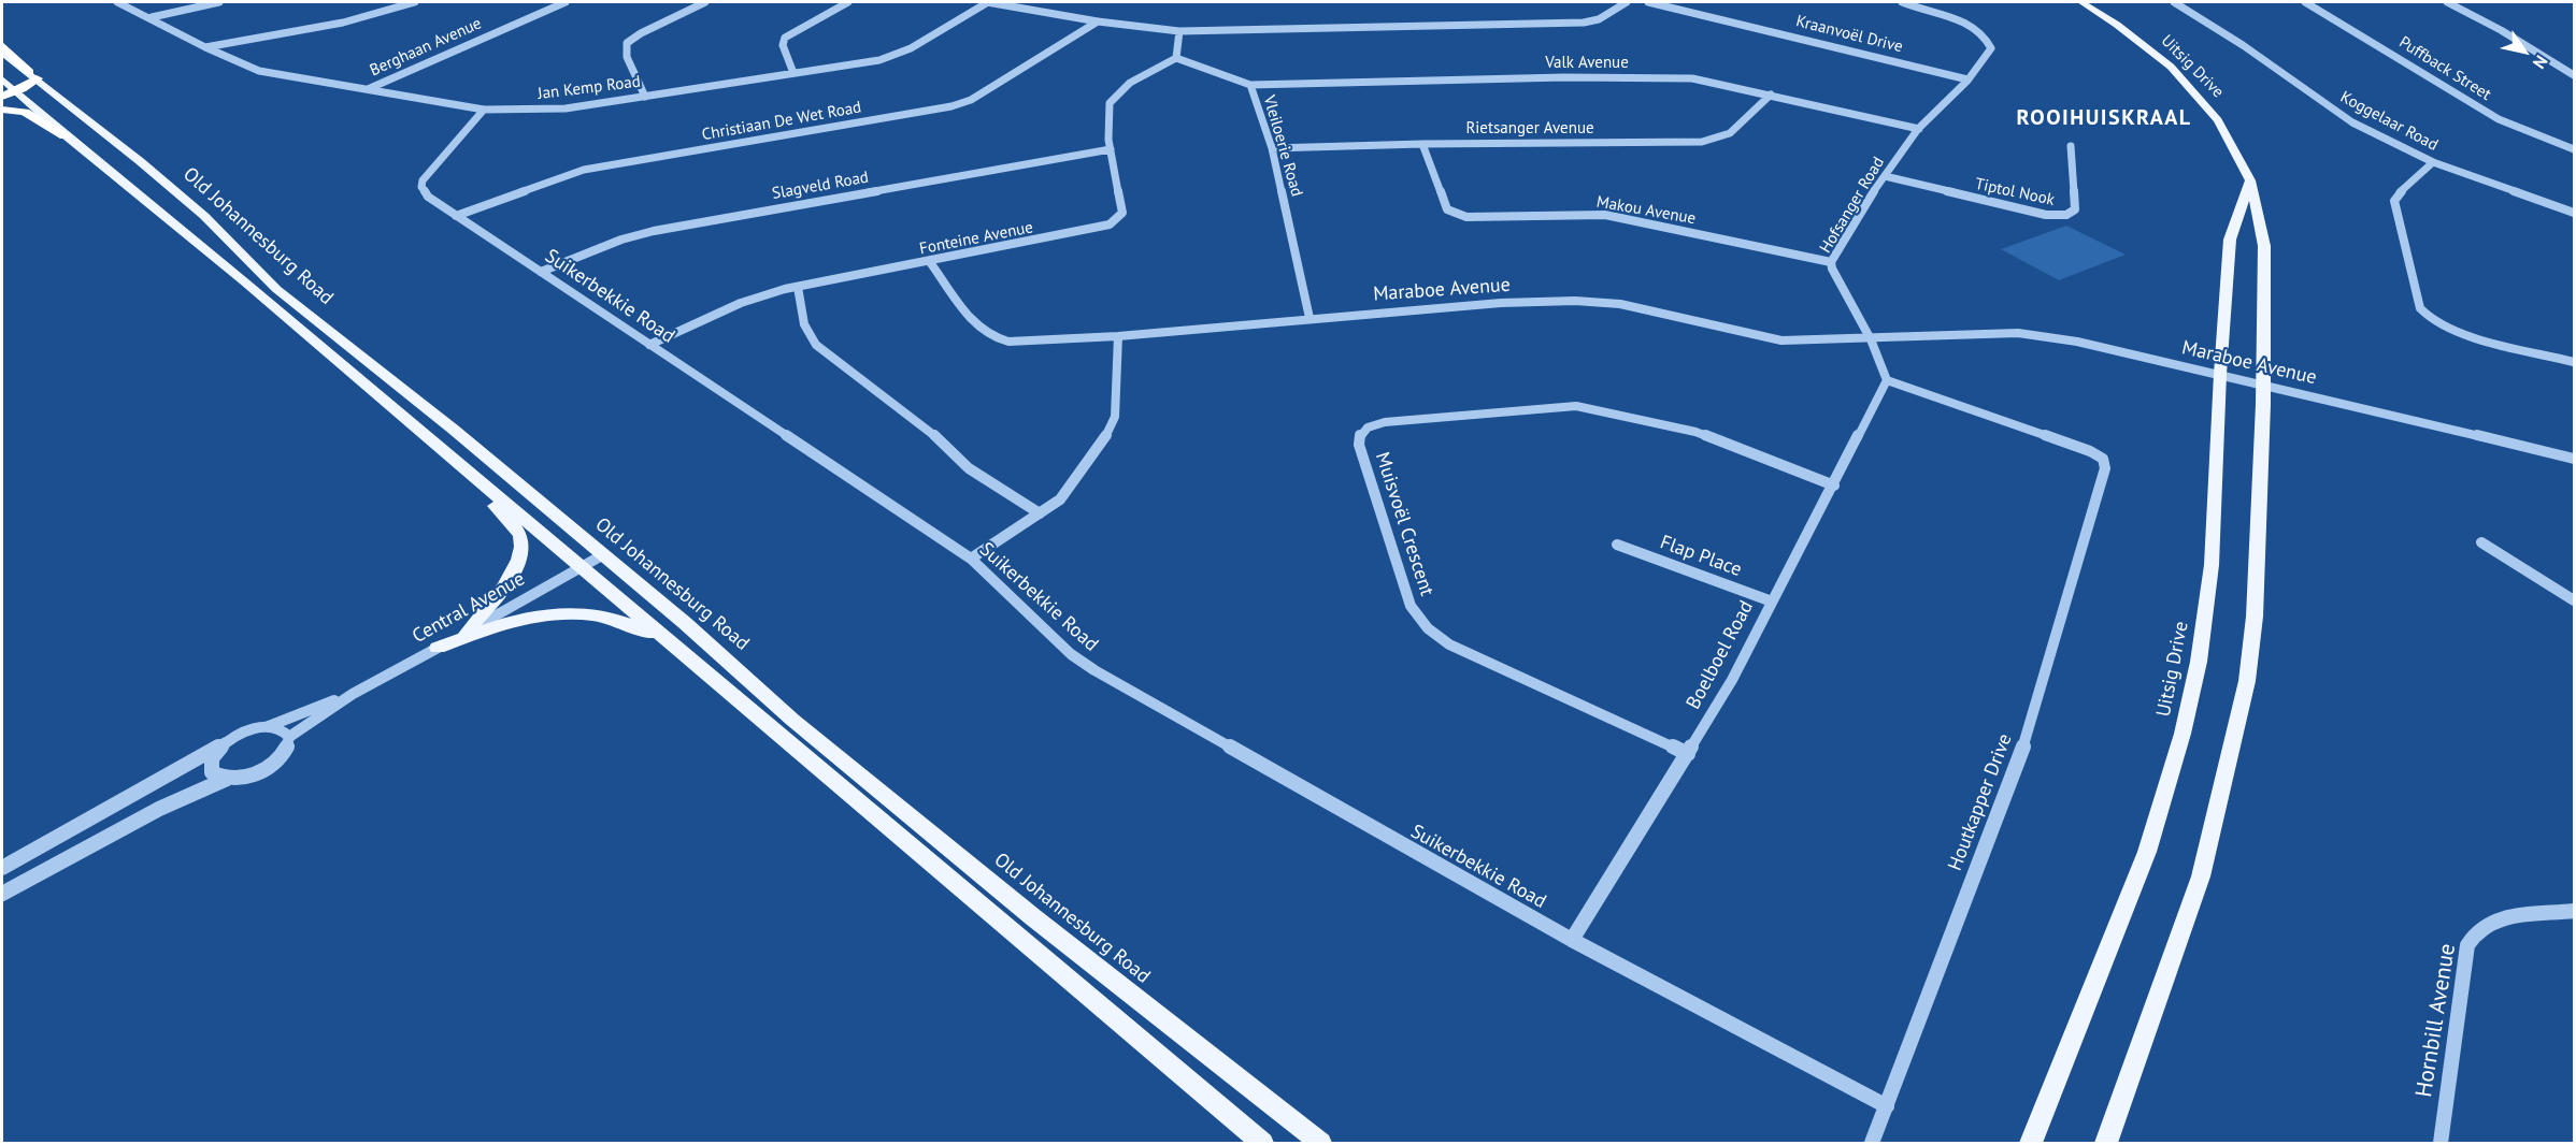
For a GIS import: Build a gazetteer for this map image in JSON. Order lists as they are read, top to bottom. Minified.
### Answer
{"streets":{"main road":["Uitsig Drive","Old Johannesburg Road"],"street":["Kraanvoël Drive","Berghaan Avenue","Valk Avenue","Puffback Street","Jan Kemp Road","Christiaan De Wet Road","Koggelaar Road","Rietsanger Avenue","Vleiloerie Road","Slagveld Road","Tiptol Nook","Hofsanger Road","Makou Avenue","Fonteine Avenue","Maraboe Avenue","Suikerbekkie Road","Muisvoël Crescent","Flap Place","Central Avenue","Boelboel Road","Houtkapper Drive","Hornbill Avenue"]},"crossings":[["Kraanvoël Drive","Hofsanger Road"],["Berghaan Avenue","Jan Kemp Road"],["Valk Avenue","Rietsanger Avenue"],["Valk Avenue","Vleiloerie Road"],["Valk Avenue","Hofsanger Road"],["Uitsig Drive","Maraboe Avenue"],["Jan Kemp Road","Suikerbekkie Road"],["Christiaan De Wet Road","Suikerbekkie Road"],["Rietsanger Avenue","Vleiloerie Road"],["Rietsanger Avenue","Makou Avenue"],["Vleiloerie Road","Fonteine Avenue"],["Vleiloerie Road","Maraboe Avenue"],["Slagveld Road","Fonteine Avenue"],["Slagveld Road","Suikerbekkie Road"],["Tiptol Nook","Hofsanger Road"],["Hofsanger Road","Makou Avenue"],["Hofsanger Road","Maraboe Avenue"],["Hofsanger Road","Boelboel Road"],["Hofsanger Road","Houtkapper Drive"],["Old Johannesburg Road","Central Avenue"],["Fonteine Avenue","Maraboe Avenue"],["Fonteine Avenue","Suikerbekkie Road"],["Suikerbekkie Road","Boelboel Road"],["Suikerbekkie Road","Houtkapper Drive"],["Muisvoël Crescent","Boelboel Road"],["Flap Place","Boelboel Road"],["Boelboel Road","Houtkapper Drive"]],"districts":["ROOIHUISKRAAL"],"north":"bottom right"}
